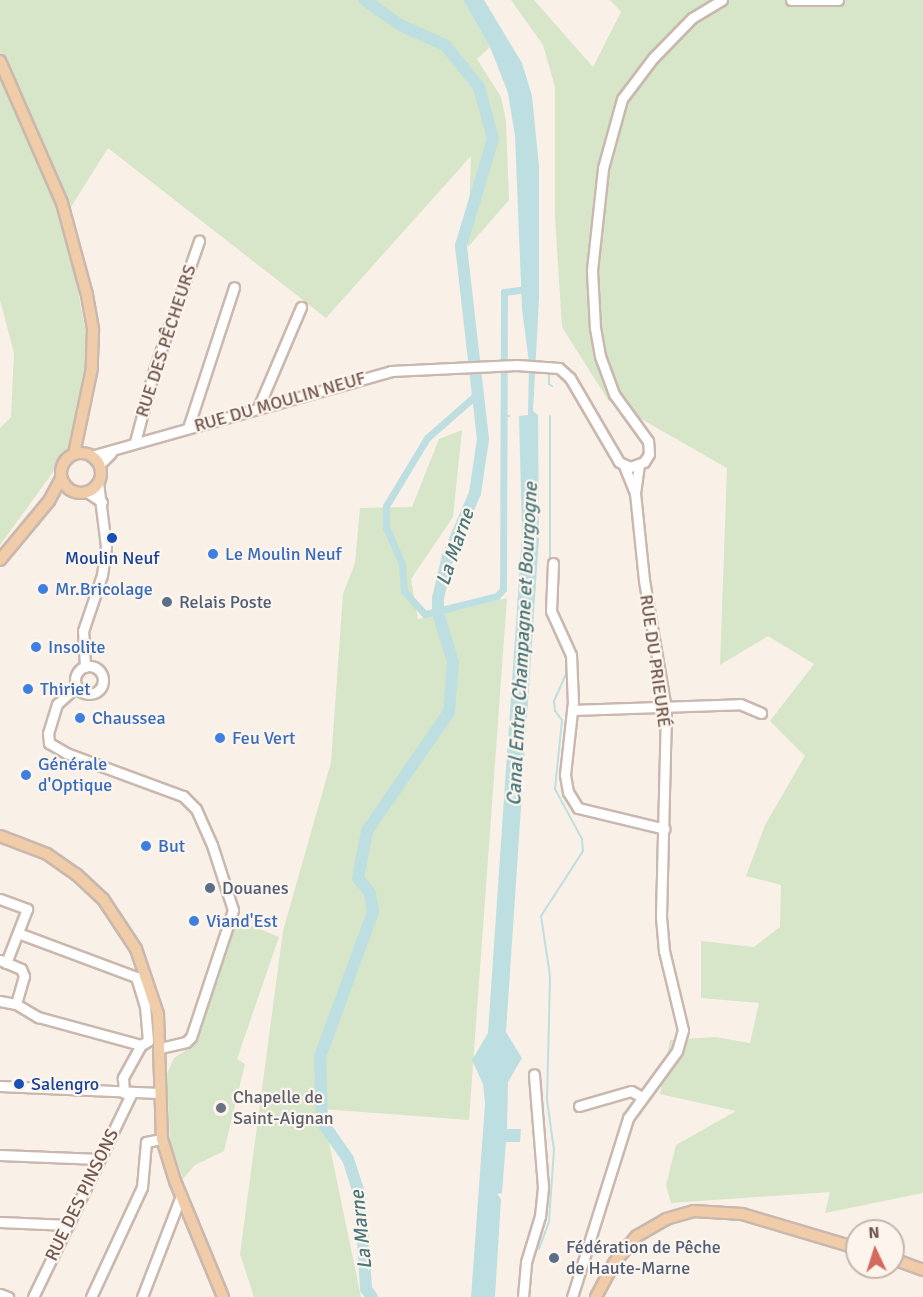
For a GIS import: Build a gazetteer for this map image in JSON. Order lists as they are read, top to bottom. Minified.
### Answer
{"streets":{"street":["RUE DES PÊCHEURS","RUE DU MOULIN NEUF","RUE DU PRIEURÉ","RUE DES PINSONS"]},"crossings":[["RUE DES PÊCHEURS","RUE DU MOULIN NEUF"],["RUE DU MOULIN NEUF","RUE DU PRIEURÉ"]],"water":["La Marne","Canal Entre Champagne et Bourgogne"],"places":["Moulin Neuf","Le Moulin Neuf","Mr.Bricolage","Relais Poste","Insolite","Thiriet","Chaussea","Feu Vert","Générale d'Optique","But","Douanes","Viand'Est","Salengro","Chapelle de Saint-Aignan","Fédération de Pêche de Haute-Marne"],"north":"top"}
